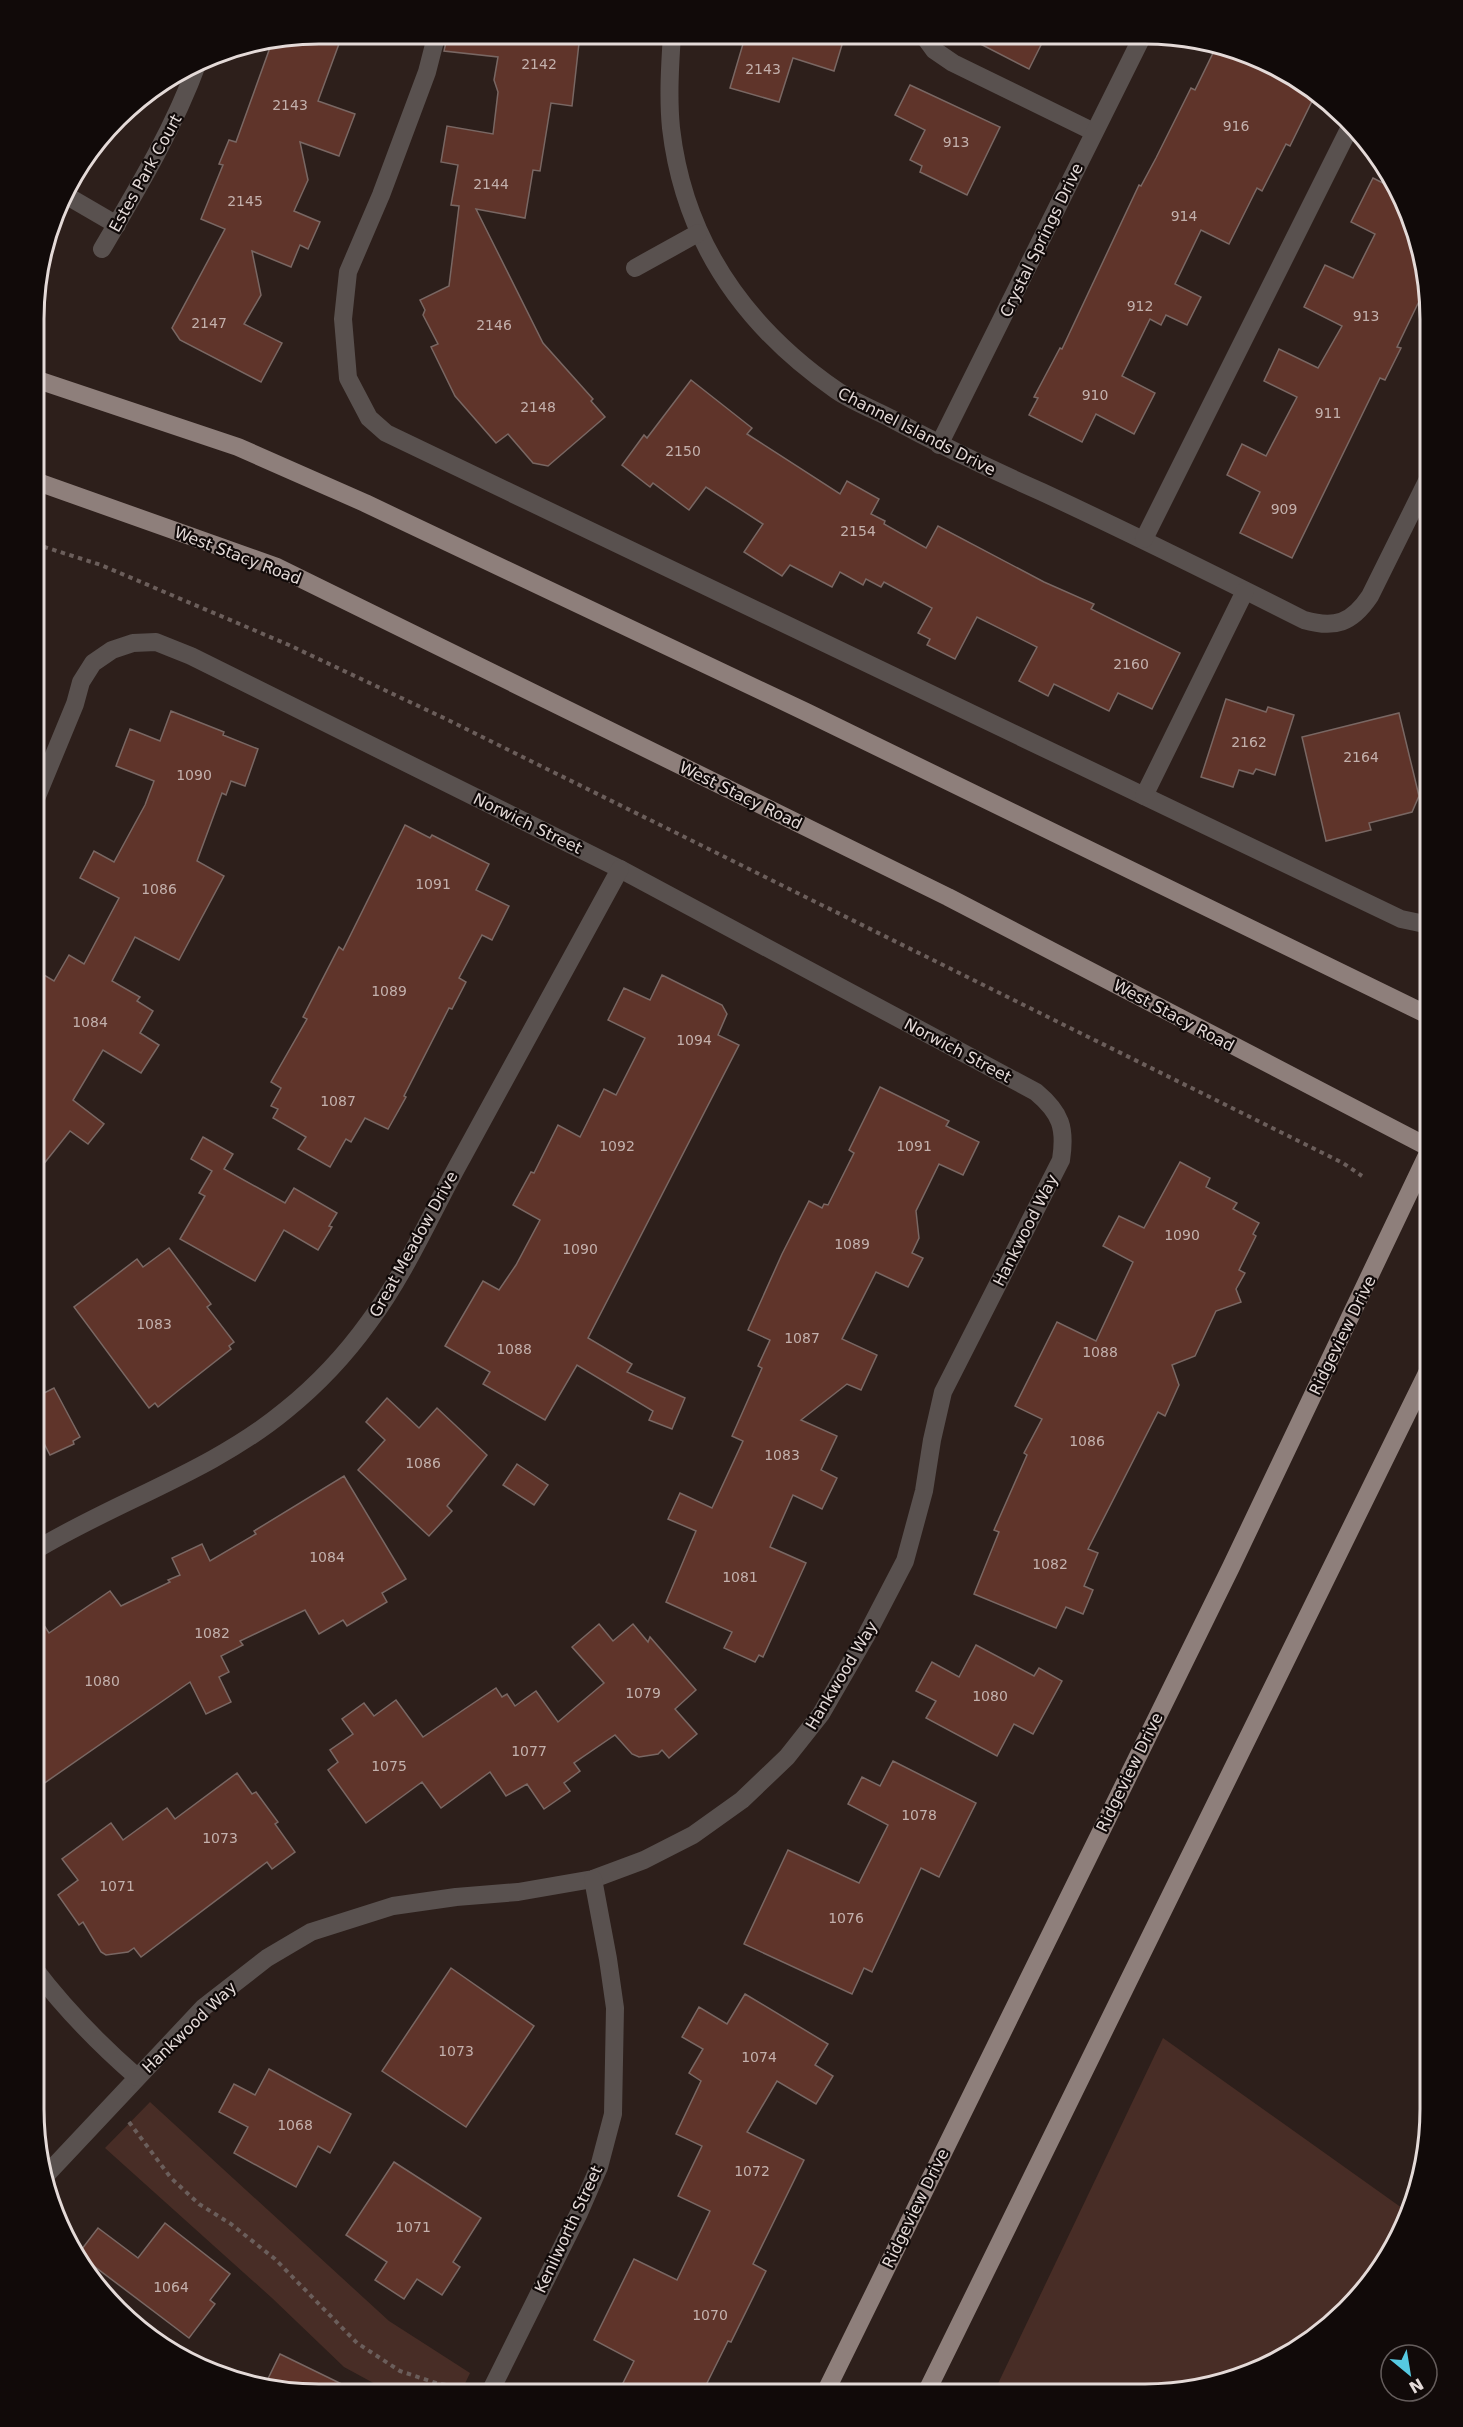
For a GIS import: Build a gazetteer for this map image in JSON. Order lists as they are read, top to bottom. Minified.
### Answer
{"streets":{"main road":["West Stacy Road","Ridgeview Drive"],"street":["Estes Park Court","Crystal Springs Drive","Channel Islands Drive","Norwich Street","Hankwood Way","Great Meadow Drive","Kenilworth Street"]},"crossings":[["Crystal Springs Drive","Channel Islands Drive"],["Norwich Street","Hankwood Way"],["Norwich Street","Great Meadow Drive"],["Hankwood Way","Kenilworth Street"]],"house_numbers":["2142","2143","2143","916","913","2144","2145","914","912","913","2147","2146","910","2148","911","2150","909","2154","2160","2162","2164","1090","1091","1086","1089","1084","1094","1087","1092","1091","1090","1089","1090","1083","1087","1088","1088","1086","1083","1086","1084","1082","1081","1082","1080","1079","1080","1077","1075","1078","1073","1071","1076","1073","1074","1068","1072","1071","1064","1070"],"north":"bottom right"}
